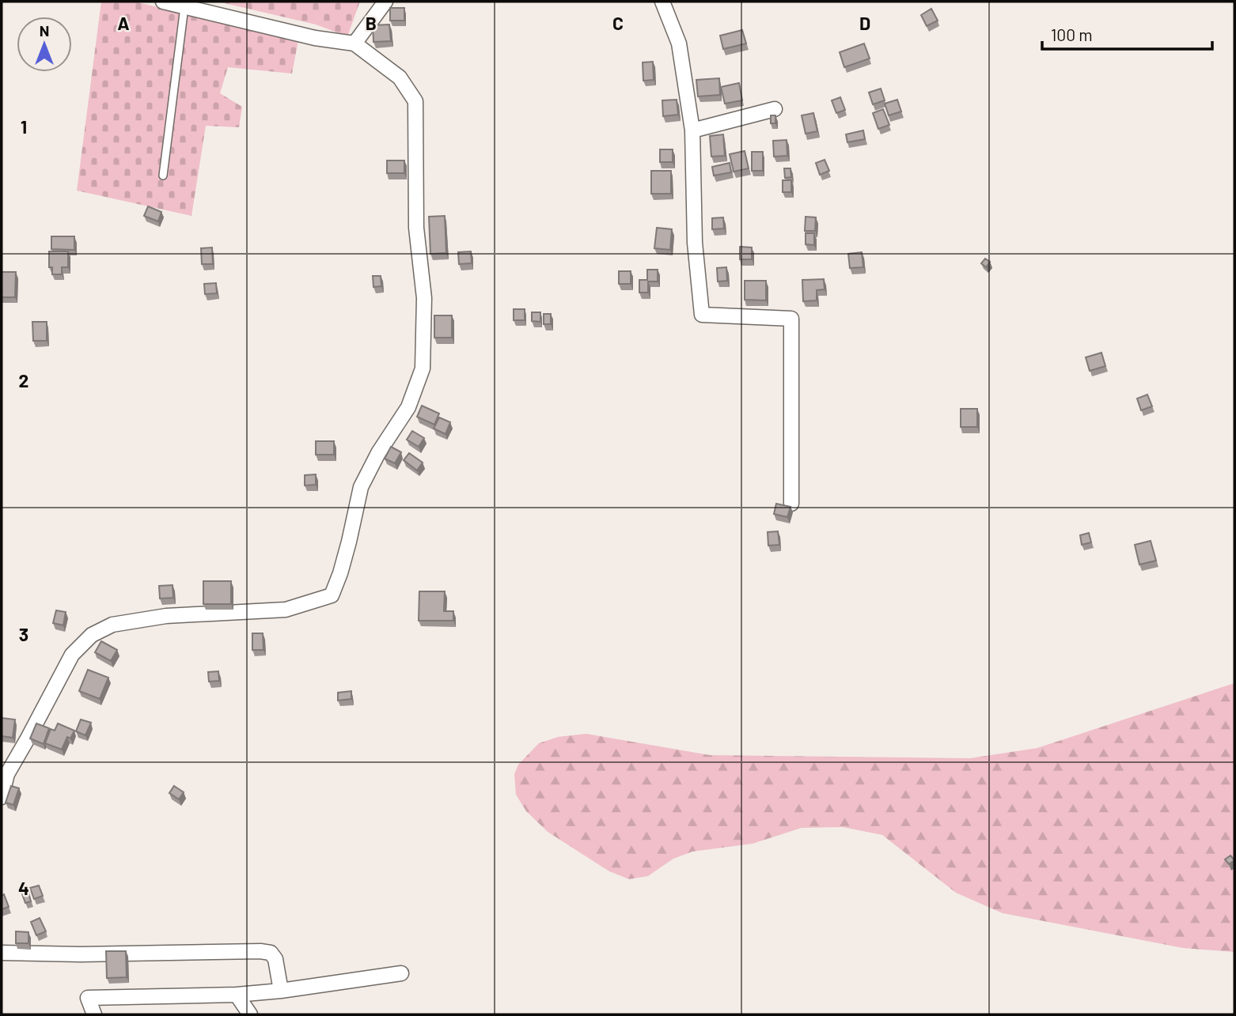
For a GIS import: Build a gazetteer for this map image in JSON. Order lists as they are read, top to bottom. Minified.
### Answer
{"scale_bar":"100 m","north":"top","grid":{"columns":["A","B","C","D"],"rows":["1","2","3","4"]}}
